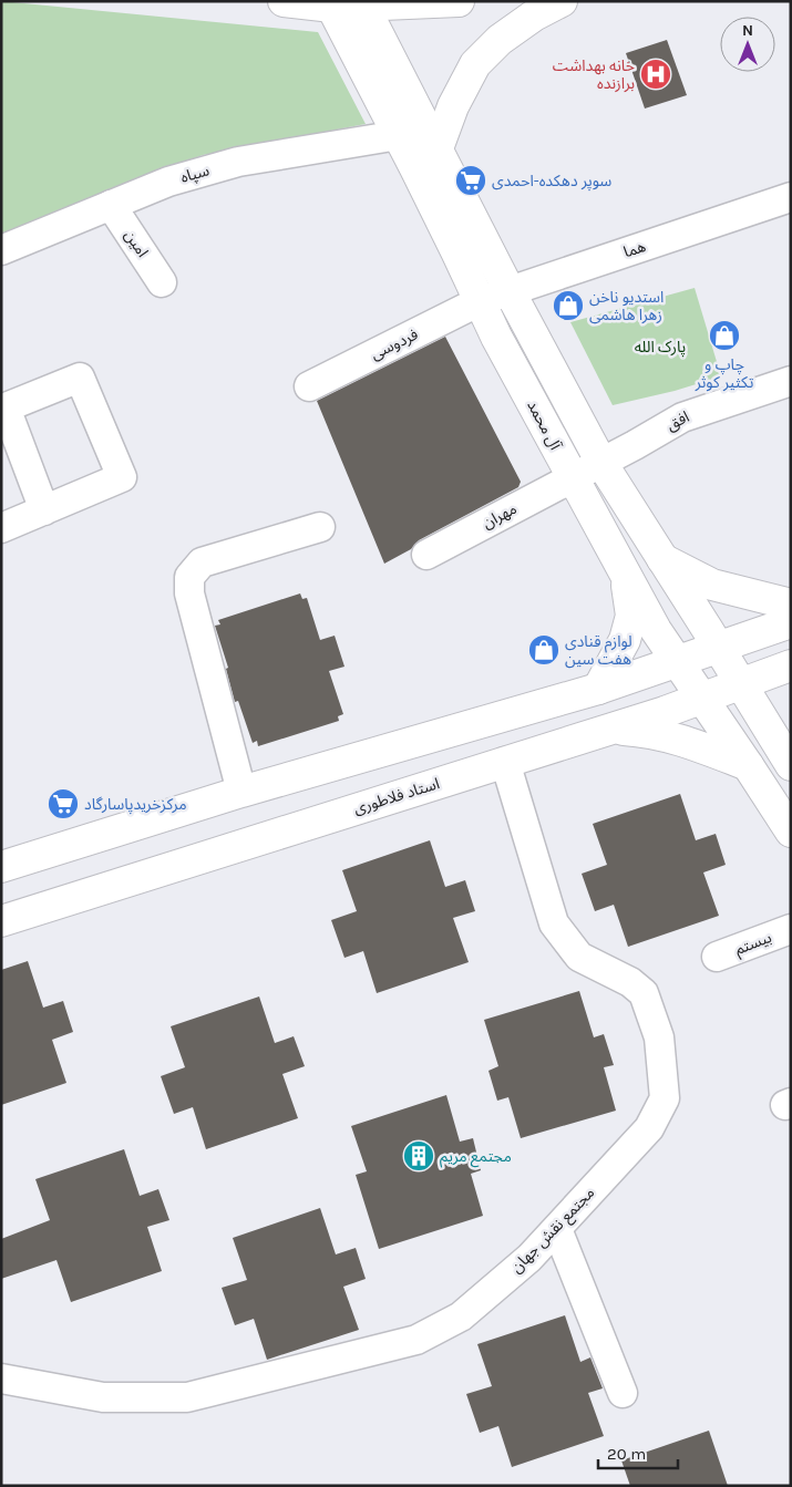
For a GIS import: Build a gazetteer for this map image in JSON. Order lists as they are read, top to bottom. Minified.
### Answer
{"streets":{"main road":["آل محمد","استاد فلاطوری"],"street":["سپاه","امین","هما","فردوسی","افق","مهران","بیستم","مجتمع نقش جهان"]},"crossings":[["سپاه","امین"],["سپاه","آل محمد"],["هما","فردوسی"],["هما","آل محمد"],["فردوسی","آل محمد"],["افق","آل محمد"],["افق","مهران"],["آل محمد","مهران"],["آل محمد","استاد فلاطوری"],["استاد فلاطوری","مجتمع نقش جهان"]],"parks":["پارک الله"],"places":{"hospital":["خانه بهداشت برازنده"],"supermarket":["سوپر دهکده-احمدی","مرکزخریدپاسارگاد"],"shop":["استدیو ناخن زهرا هاشمی","چاپ و تکثیر کوثر","لوازم قنادی هفت سین"],"building":["مجتمع مریم"]},"scale_bar":"20 m","north":"top"}
